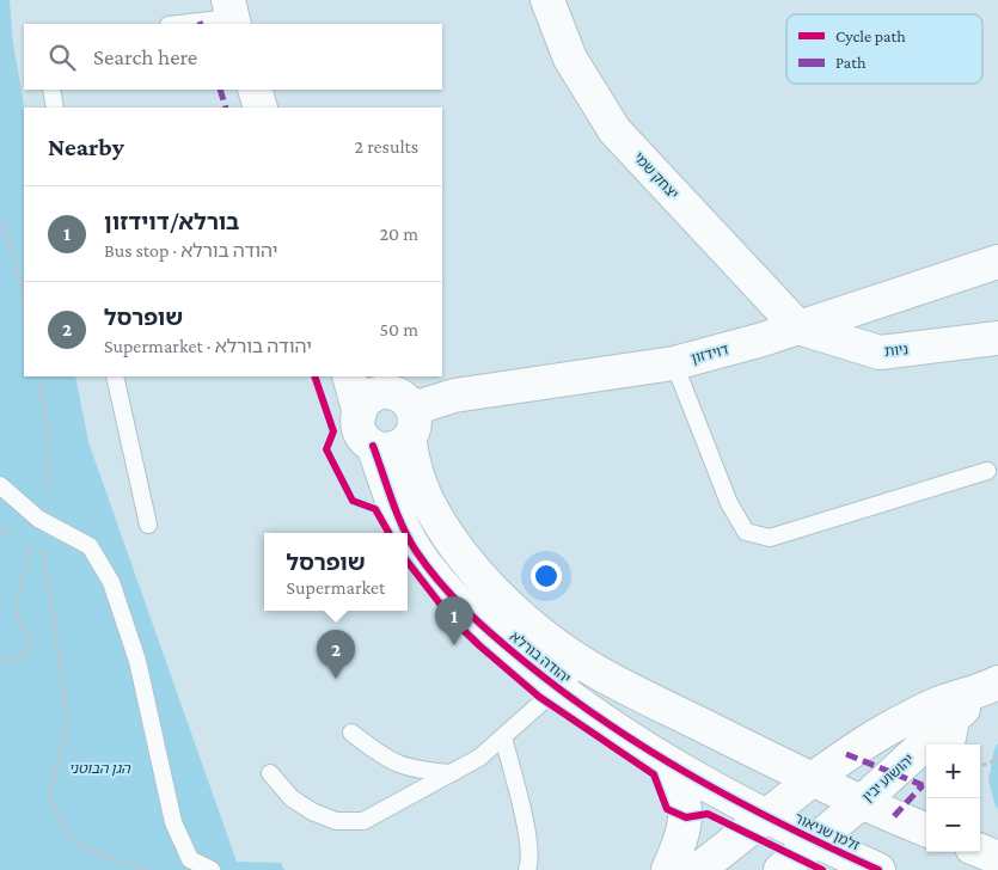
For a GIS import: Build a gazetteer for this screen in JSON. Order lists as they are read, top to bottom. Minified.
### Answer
{"streets":{"street":["יצחק שמי","ניות","דוידזון","יהודה בורלא","יהושוע יבין","זלמן שניאור"]},"crossings":[["יצחק שמי","ניות"],["יצחק שמי","דוידזון"],["ניות","דוידזון"],["דוידזון","יהודה בורלא"],["יהודה בורלא","יהושוע יבין"],["יהודה בורלא","זלמן שניאור"],["יהושוע יבין","זלמן שניאור"]],"parks":["הגן הבוטני"],"legend":["Cycle path","Path"],"page":{"search":"Search here","heading":["Nearby","2 results"],"list":[{"mark":"1","name":"בורלא/דוידזון","note":"Bus stop · יהודה בורלא","value":"20 m"},{"mark":"2","name":"שופרסל","note":"Supermarket · יהודה בורלא","value":"50 m"}],"popup":["שופרסל","Supermarket"],"pins":["1","2"],"map_buttons":["+","−"]}}
